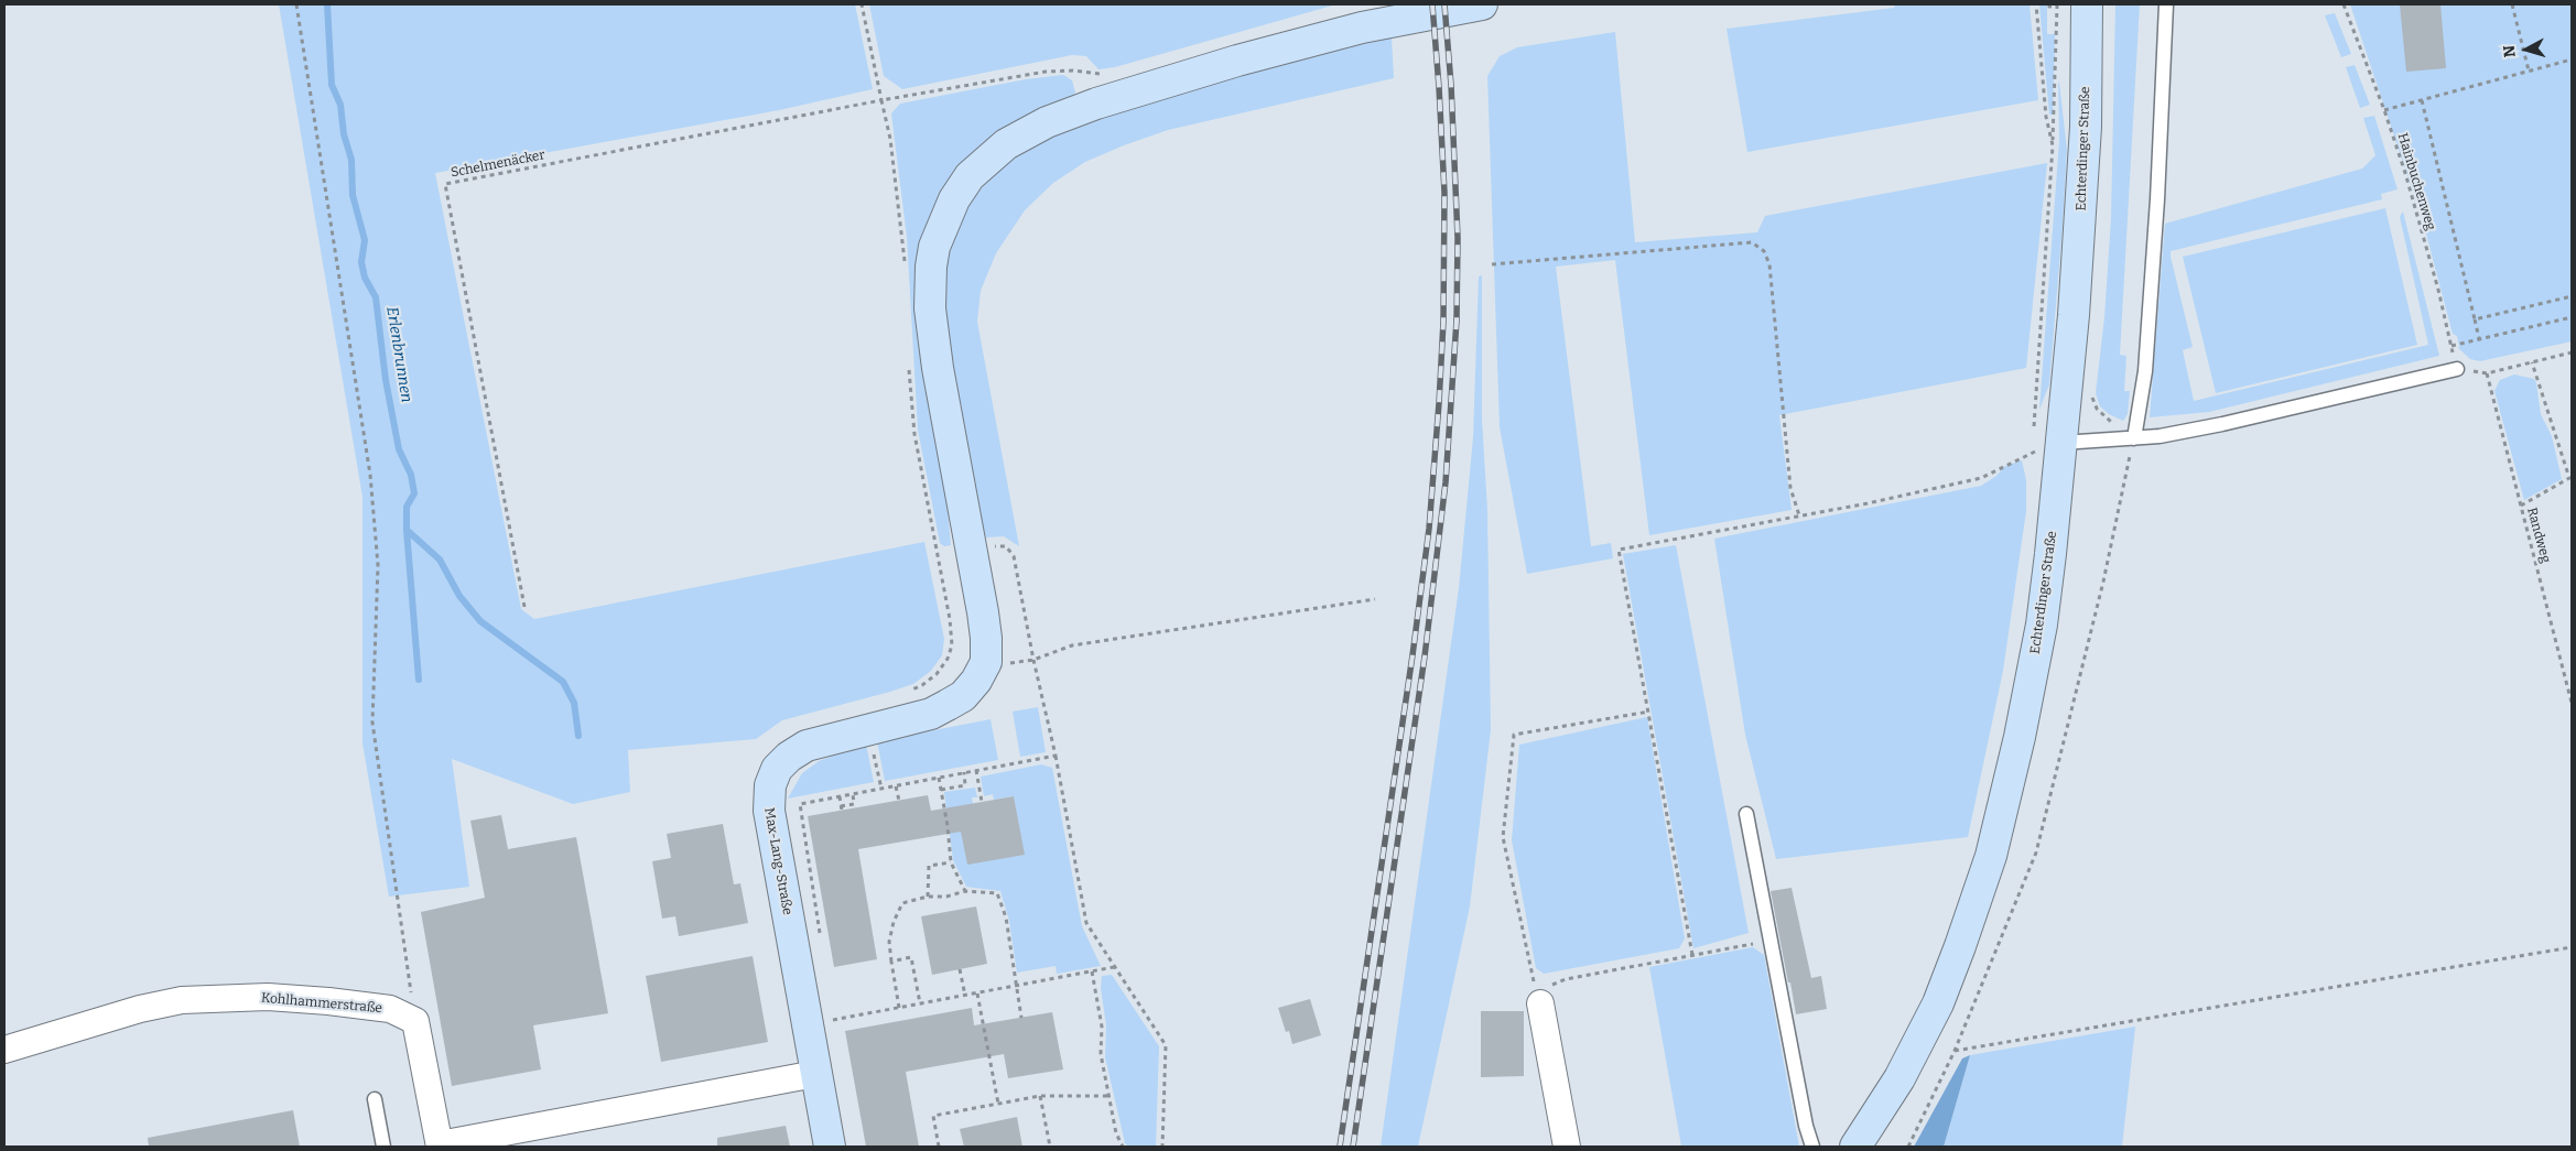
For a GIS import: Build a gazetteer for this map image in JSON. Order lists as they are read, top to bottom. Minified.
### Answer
{"streets":{"main road":["Echterdinger Straße","Max-Lang-Straße"],"street":["Kohlhammerstraße"],"path":["Schelmenäcker","Hainbuchenweg","Randweg"]},"water":["Erlenbrunnen"],"north":"left"}
